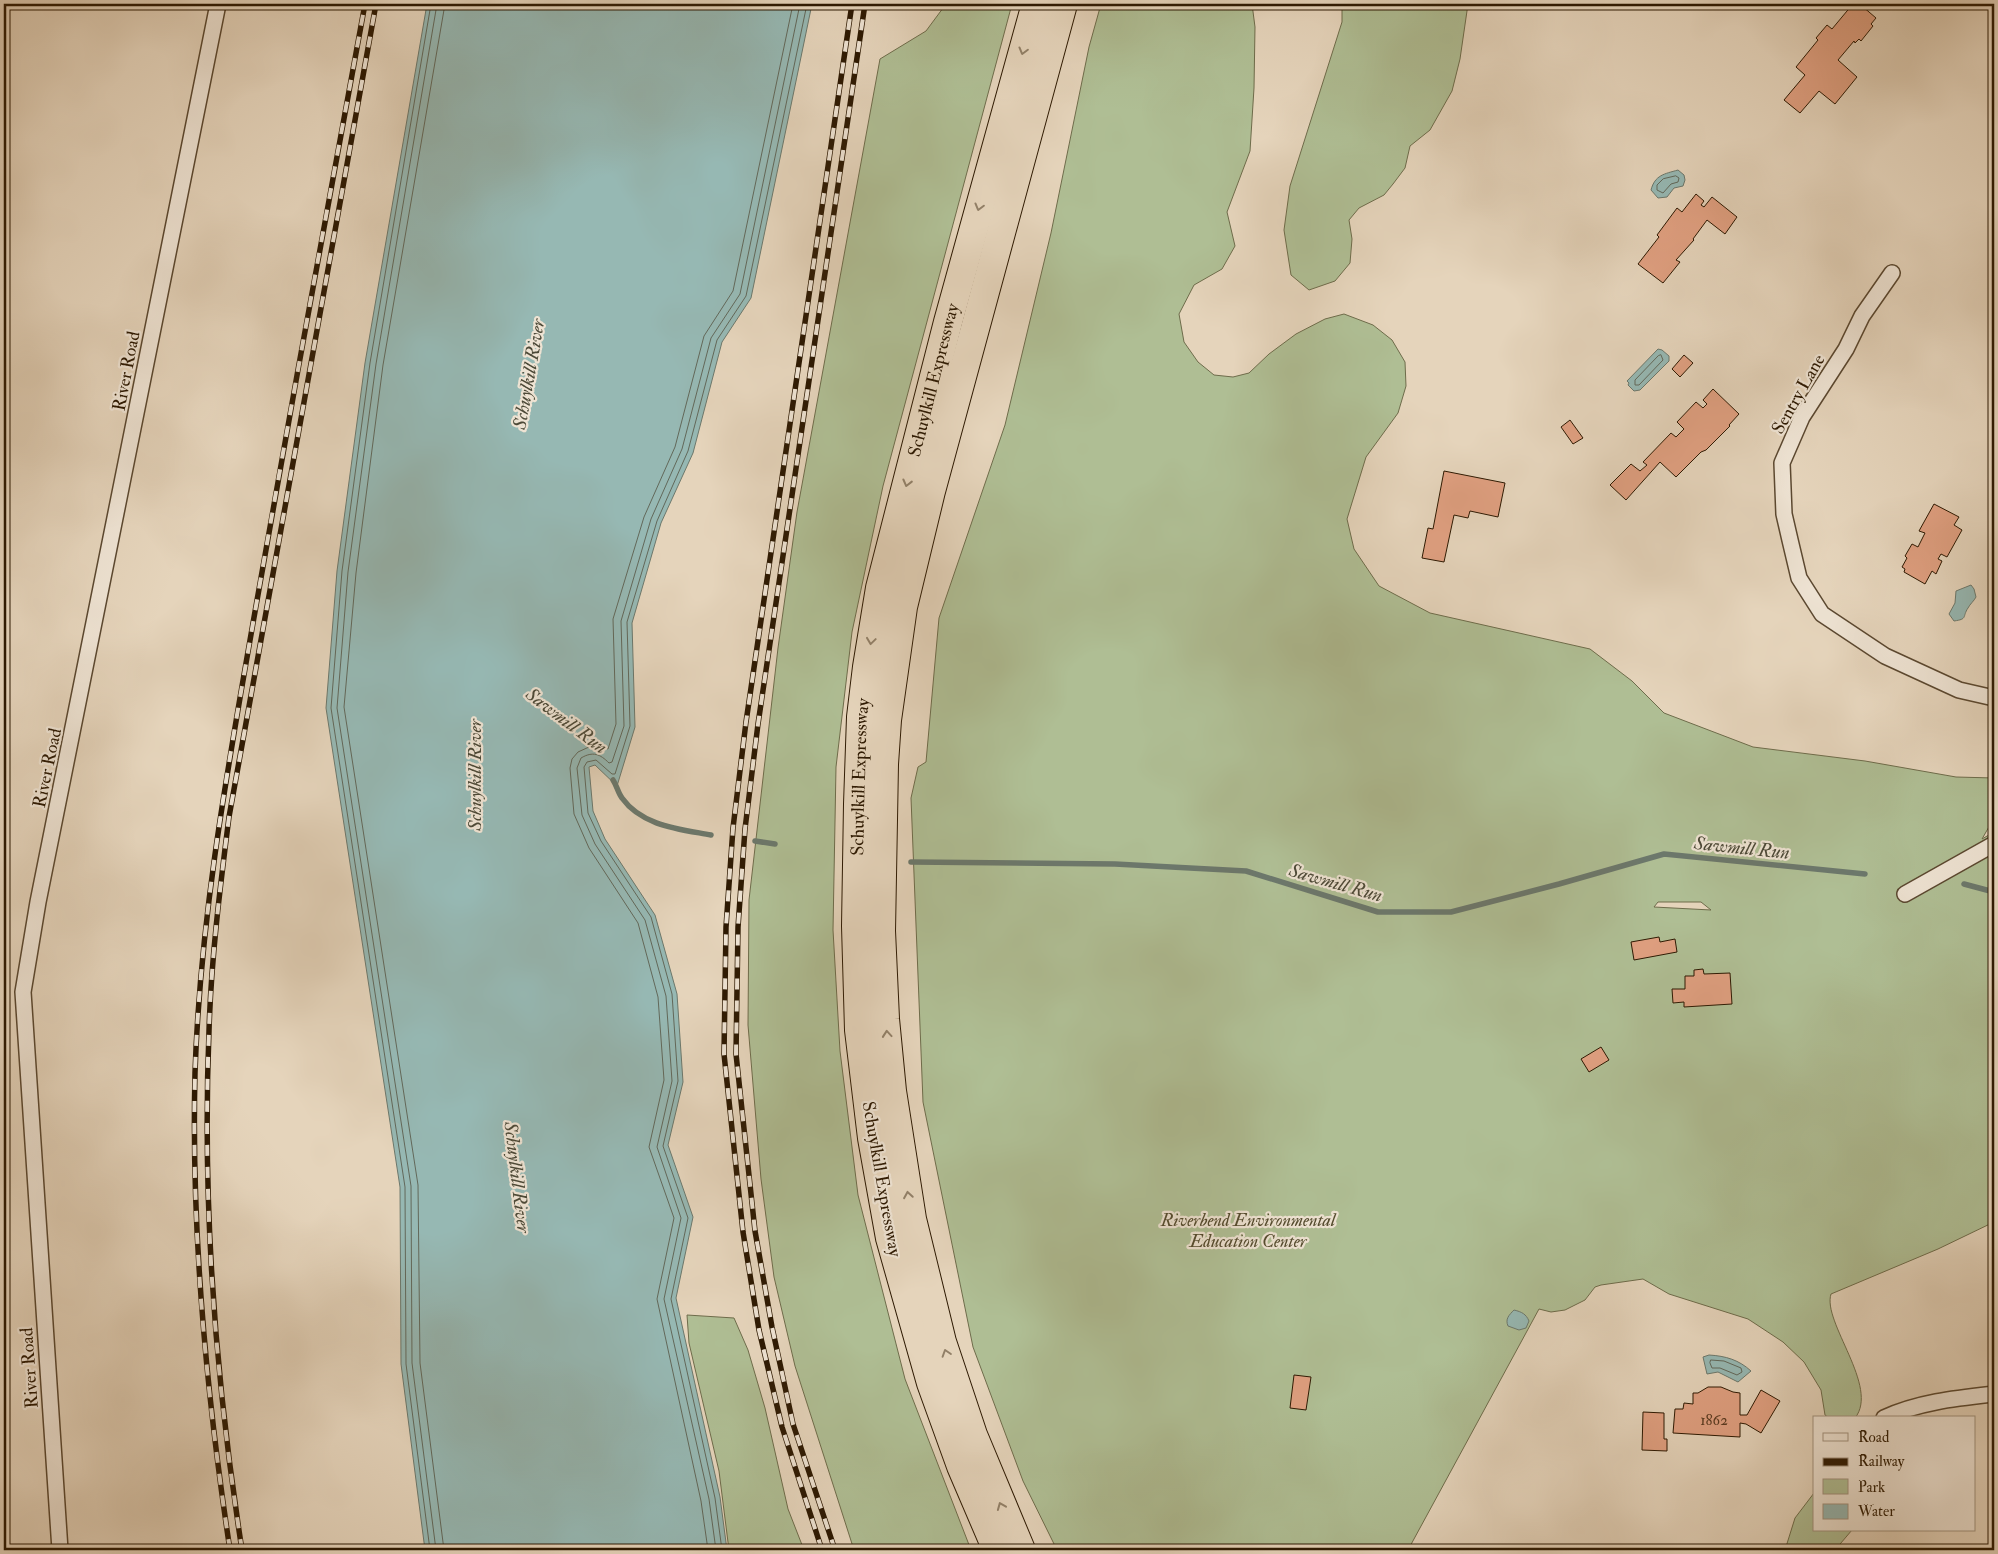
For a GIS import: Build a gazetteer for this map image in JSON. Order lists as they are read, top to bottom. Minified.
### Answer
{"streets":{"highway":["Schuylkill Expressway"],"street":["River Road","Sentry Lane"]},"water":["Schuylkill River","Sawmill Run"],"parks":["Riverbend Environmental Education Center"],"house_numbers":["1862"],"legend":["Road","Railway","Park","Water"]}
